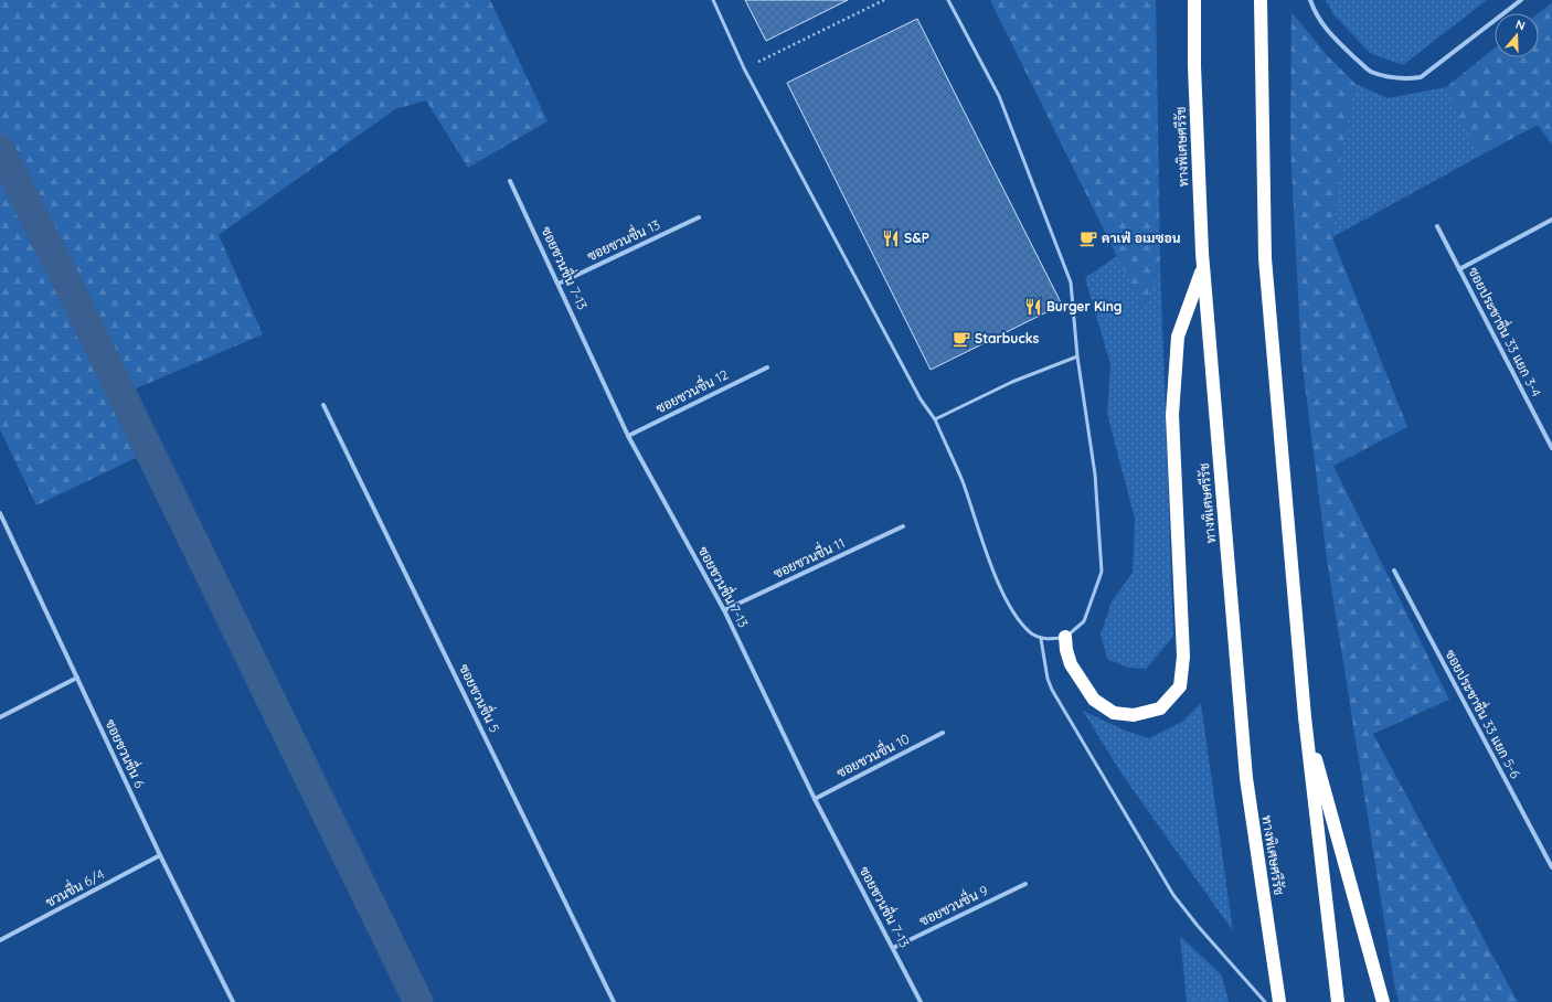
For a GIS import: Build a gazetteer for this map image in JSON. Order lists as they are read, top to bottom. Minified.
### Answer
{"streets":{"highway":["ทางพิเศษศรีรัช"],"street":["ซอยชวนชื่น 13","ซอยชวนชื่น 7-13","ซอยประชาชื่น 33 แยก 3-4","ซอยชวนชื่น 12","ซอยชวนชื่น 11","ซอยชวนชื่น 5","ซอยประชาชื่น 33 แยก 5-6","ซอยชวนชื่น 6","ซอยชวนชื่น 10","ชวนชื่น 6/4","ซอยชวนชื่น 9"]},"crossings":[["ซอยชวนชื่น 13","ซอยชวนชื่น 7-13"],["ซอยชวนชื่น 7-13","ซอยชวนชื่น 12"],["ซอยชวนชื่น 7-13","ซอยชวนชื่น 11"],["ซอยชวนชื่น 7-13","ซอยชวนชื่น 10"],["ซอยชวนชื่น 7-13","ซอยชวนชื่น 9"],["ซอยชวนชื่น 6","ชวนชื่น 6/4"]],"places":{"restaurant":["S&P","Burger King"],"cafe":["คาเฟ่ อเมซอน","Starbucks"]},"north":"top"}
